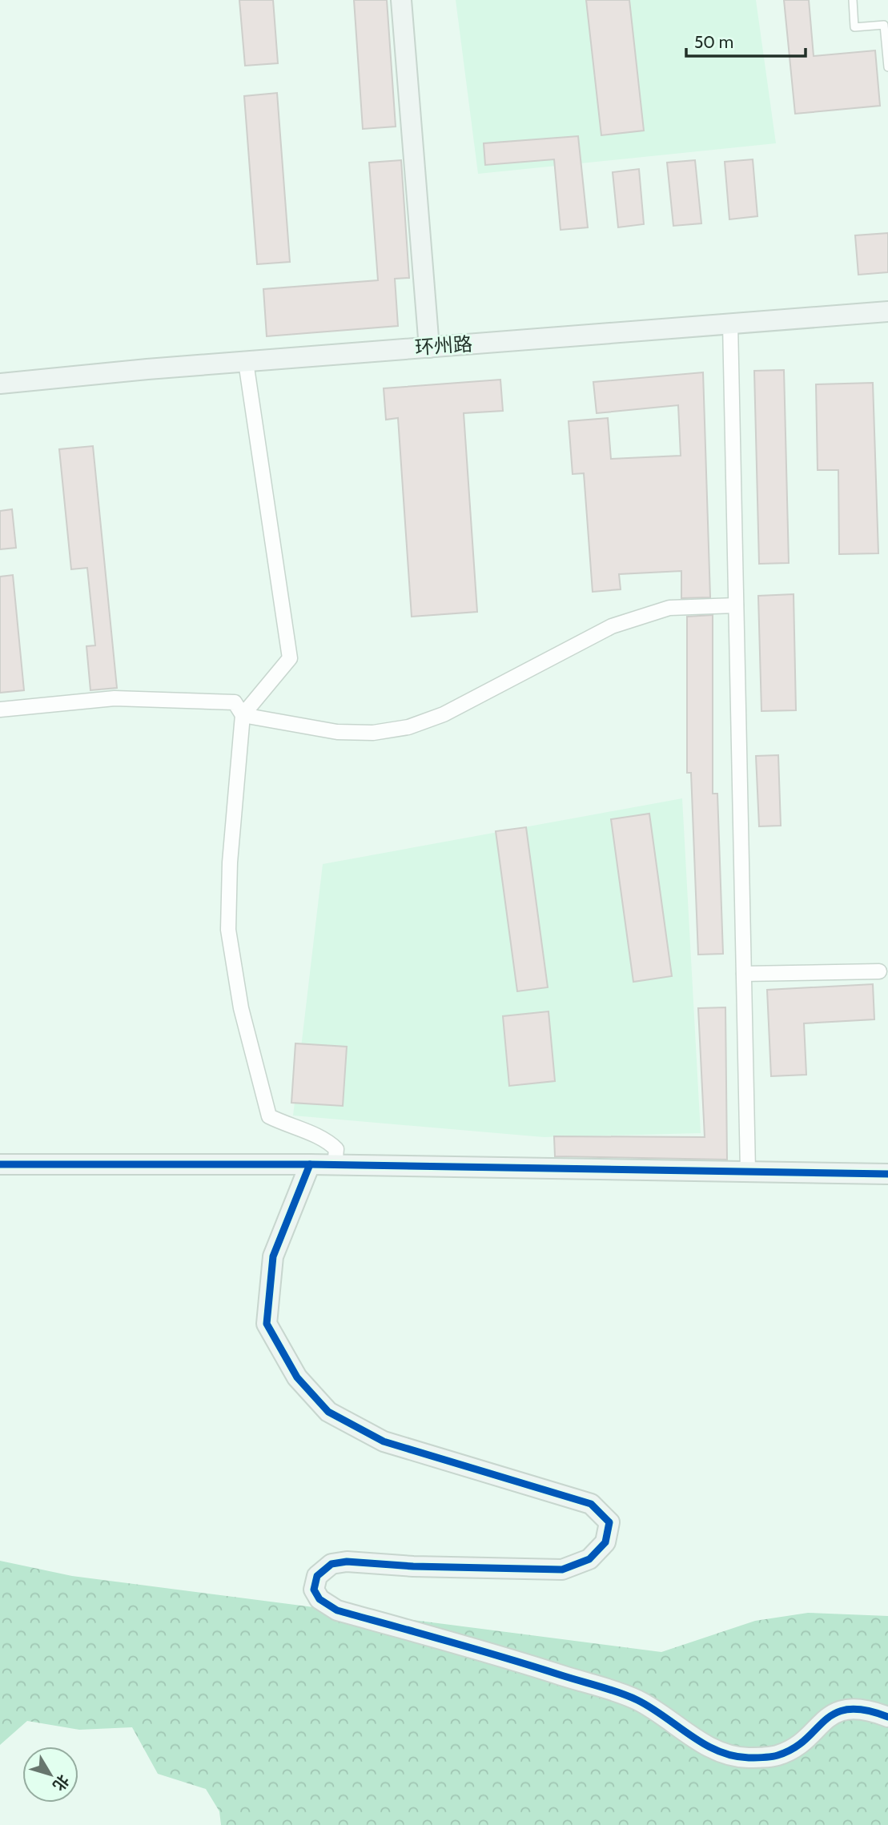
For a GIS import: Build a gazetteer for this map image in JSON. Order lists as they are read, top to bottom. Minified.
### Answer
{"streets":{"street":["环州路"]},"scale_bar":"50 m","north":"bottom right"}
